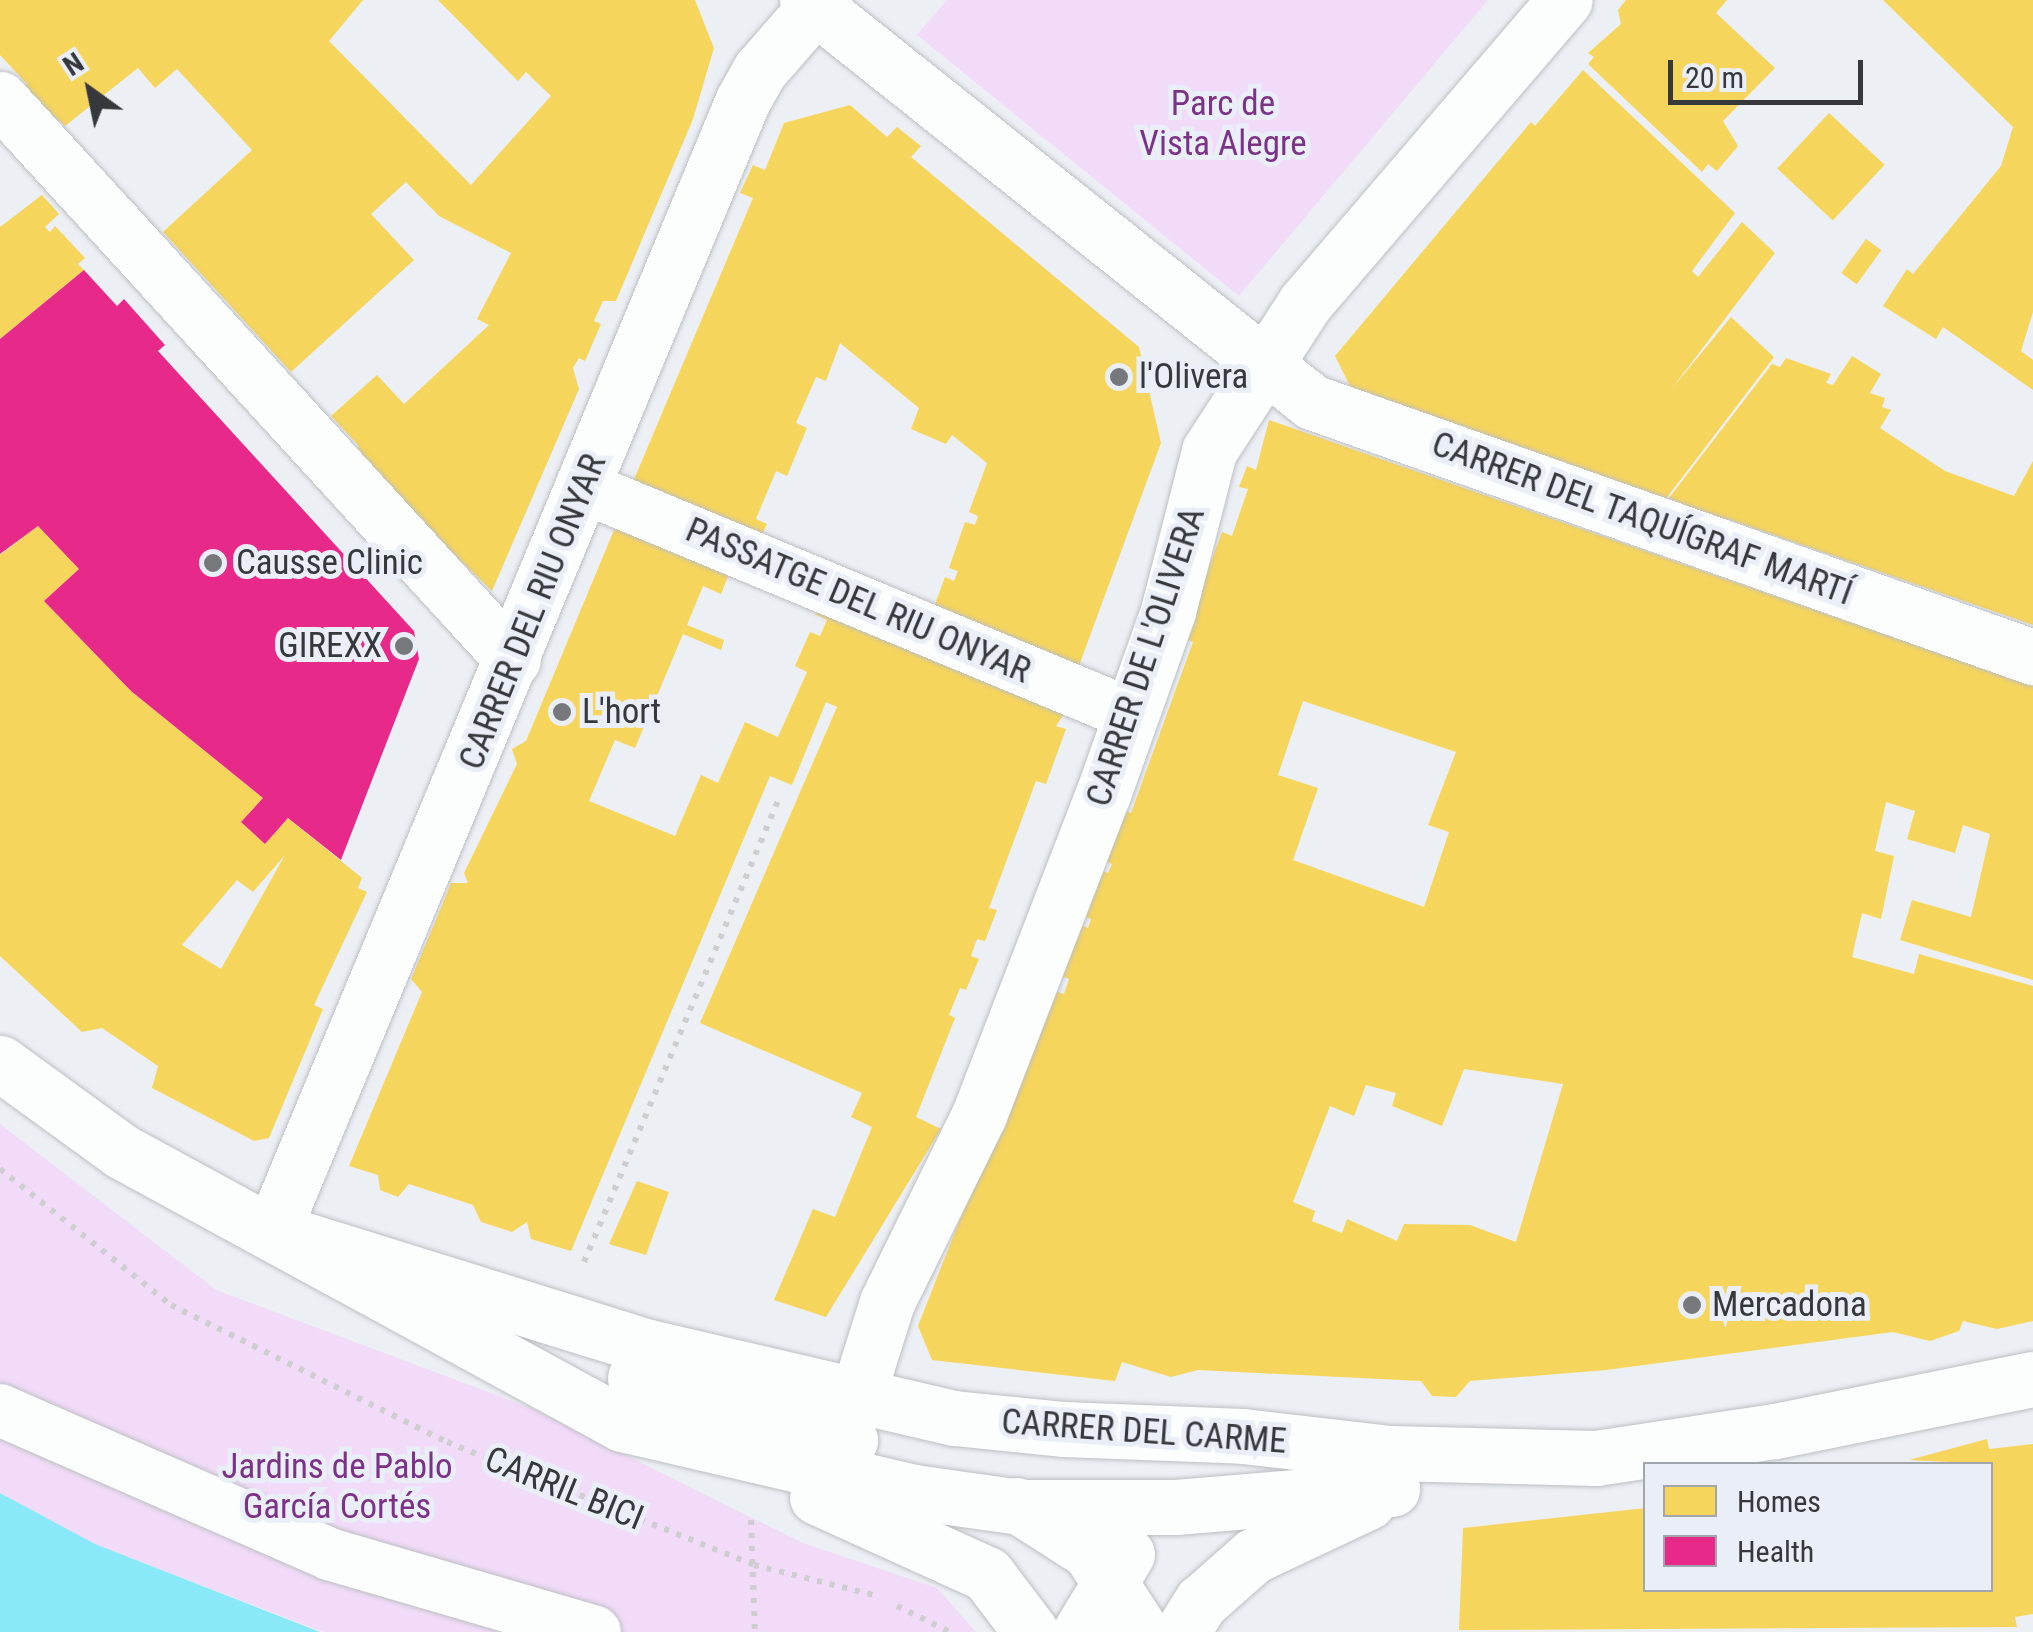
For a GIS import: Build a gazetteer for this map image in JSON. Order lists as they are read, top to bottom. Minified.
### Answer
{"streets":{"street":["CARRER DEL TAQUÍGRAF MARTÍ","PASSATGE DEL RIU ONYAR","CARRER DEL RIU ONYAR","CARRER DE L'OLIVERA","CARRER DEL CARME"],"path":["CARRIL BICI"]},"crossings":[["CARRER DEL TAQUÍGRAF MARTÍ","CARRER DEL RIU ONYAR"],["CARRER DEL TAQUÍGRAF MARTÍ","CARRER DE L'OLIVERA"],["PASSATGE DEL RIU ONYAR","CARRER DEL RIU ONYAR"],["PASSATGE DEL RIU ONYAR","CARRER DE L'OLIVERA"],["CARRER DEL RIU ONYAR","CARRER DEL CARME"],["CARRER DE L'OLIVERA","CARRER DEL CARME"]],"parks":["Parc de Vista Alegre","Jardins de Pablo García Cortés"],"places":["l'Olivera","Causse Clinic","GIREXX","L'hort","Mercadona"],"legend":["Homes","Health"],"scale_bar":"20 m","north":"top left"}
